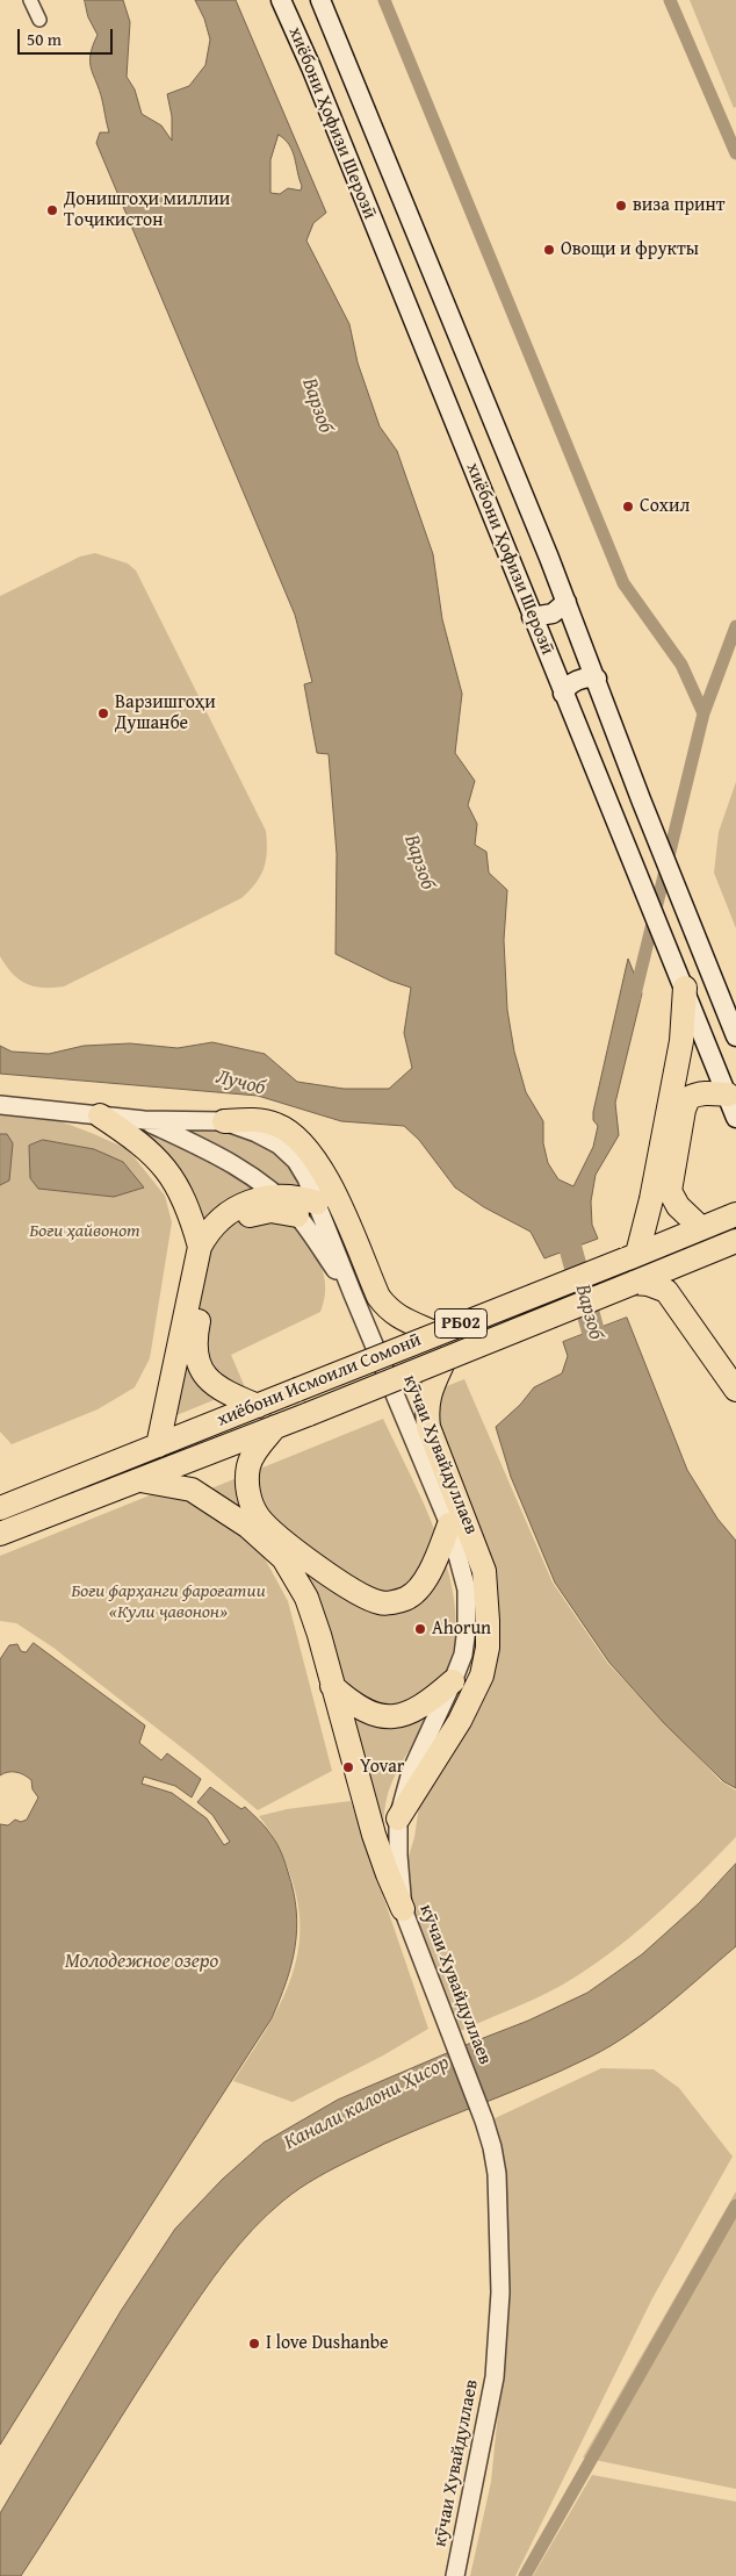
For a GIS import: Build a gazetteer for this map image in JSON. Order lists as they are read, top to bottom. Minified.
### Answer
{"streets":{"highway":["РБ02","хиёбони Исмоили Сомонӣ"],"main road":["хиёбони Ҳофизи Шерозӣ"],"street":["кӯчаи Хувайдуллаев"]},"water":["Варзоб","Лучоб","Молодежное озеро","Канали калони Ҳисор"],"parks":["Боғи ҳайвонот","Боғи фарҳанги фароғатии «Кули ҷавонон»"],"places":["виза принт","Донишгоҳи миллии Тоҷикистон","Овощи и фрукты","Сохил","Варзишгоҳи Душанбе","Ahorun","Yovar","I love Dushanbe"],"scale_bar":"50 m"}
